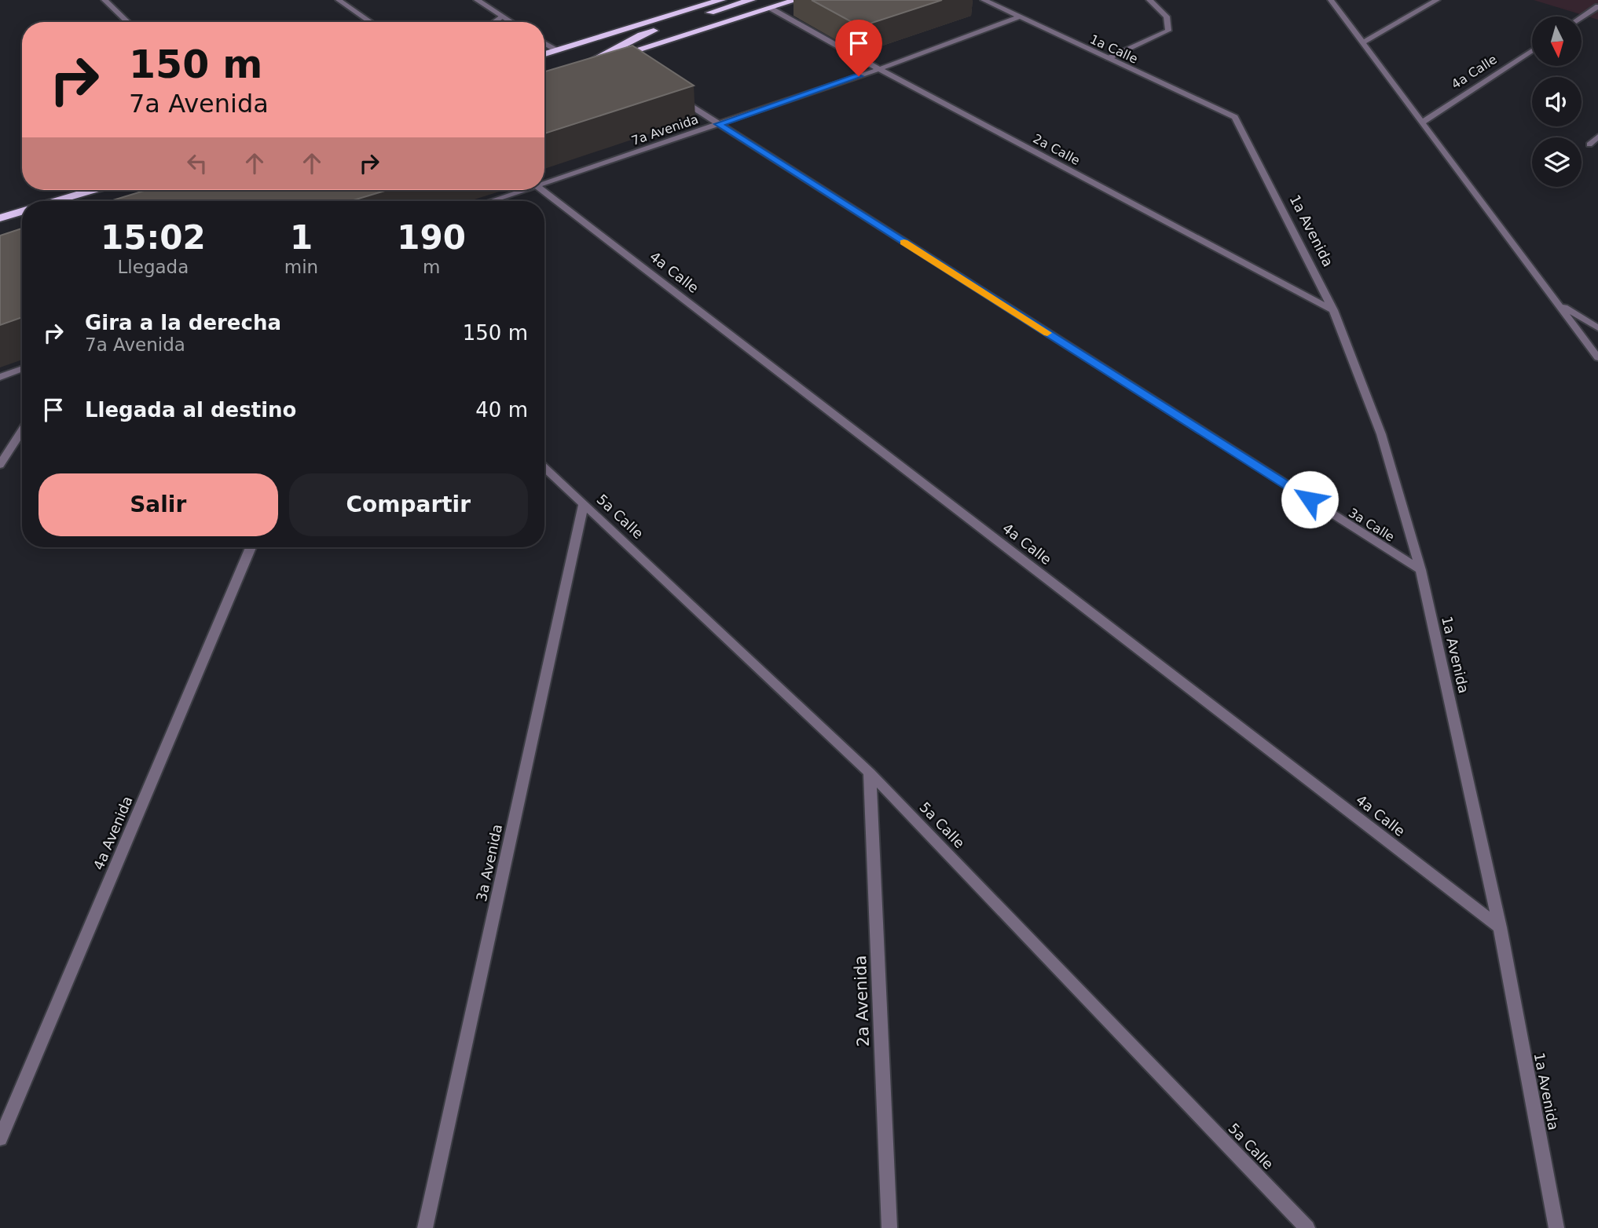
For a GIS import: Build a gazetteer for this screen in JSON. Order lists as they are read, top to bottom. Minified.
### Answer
{"streets":{"street":["1a Calle","4a Calle","7a Avenida","2a Calle","1a Avenida","5a Calle","3a Calle","4a Avenida","3a Avenida","2a Avenida"]},"crossings":[["1a Calle","7a Avenida"],["1a Calle","1a Avenida"],["4a Calle","1a Avenida"],["7a Avenida","2a Calle"],["7a Avenida","3a Calle"],["2a Calle","1a Avenida"],["1a Avenida","3a Calle"],["5a Calle","3a Avenida"],["5a Calle","2a Avenida"]],"north":"bottom","page":{"turn":["150 m","7a Avenida"],"eta":["15:02","Llegada","1","min","190","m"],"list":[{"name":"Gira a la derecha","note":"7a Avenida","value":"150 m"},{"name":"Llegada al destino","value":"40 m"}],"buttons":["Salir","Compartir"]}}
